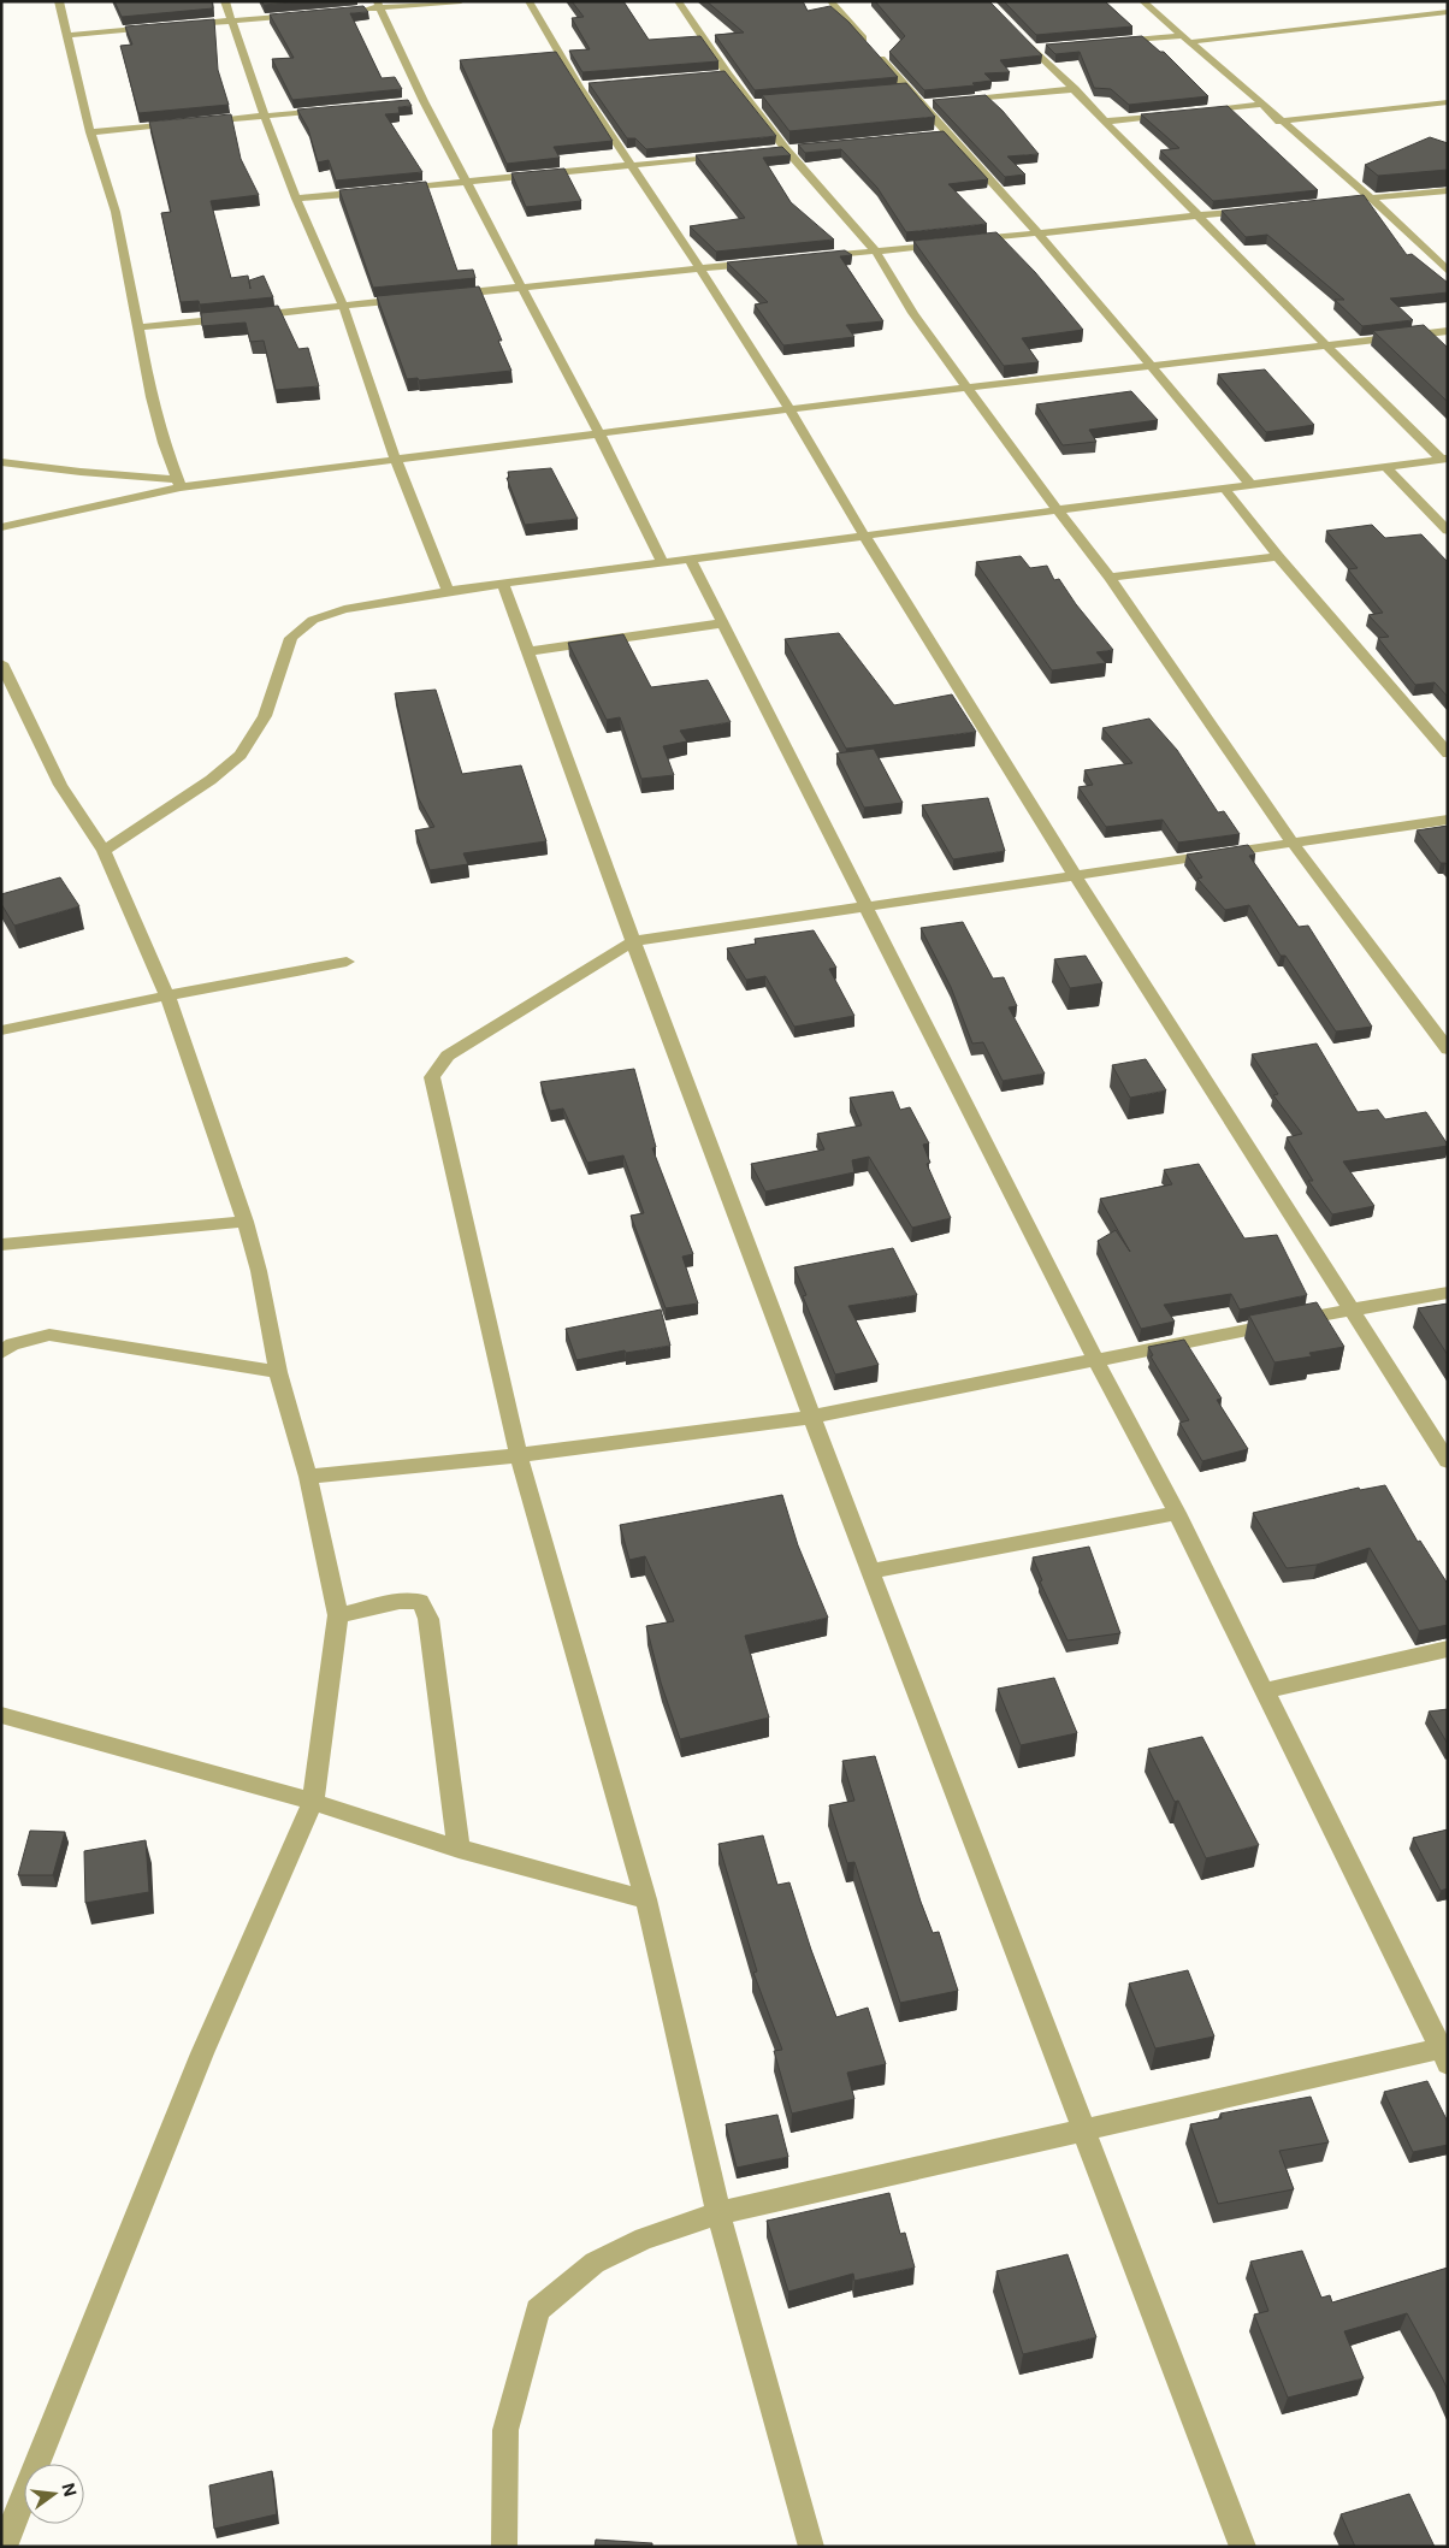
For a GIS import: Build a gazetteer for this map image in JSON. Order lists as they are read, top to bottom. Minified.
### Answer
{"north":"right"}
